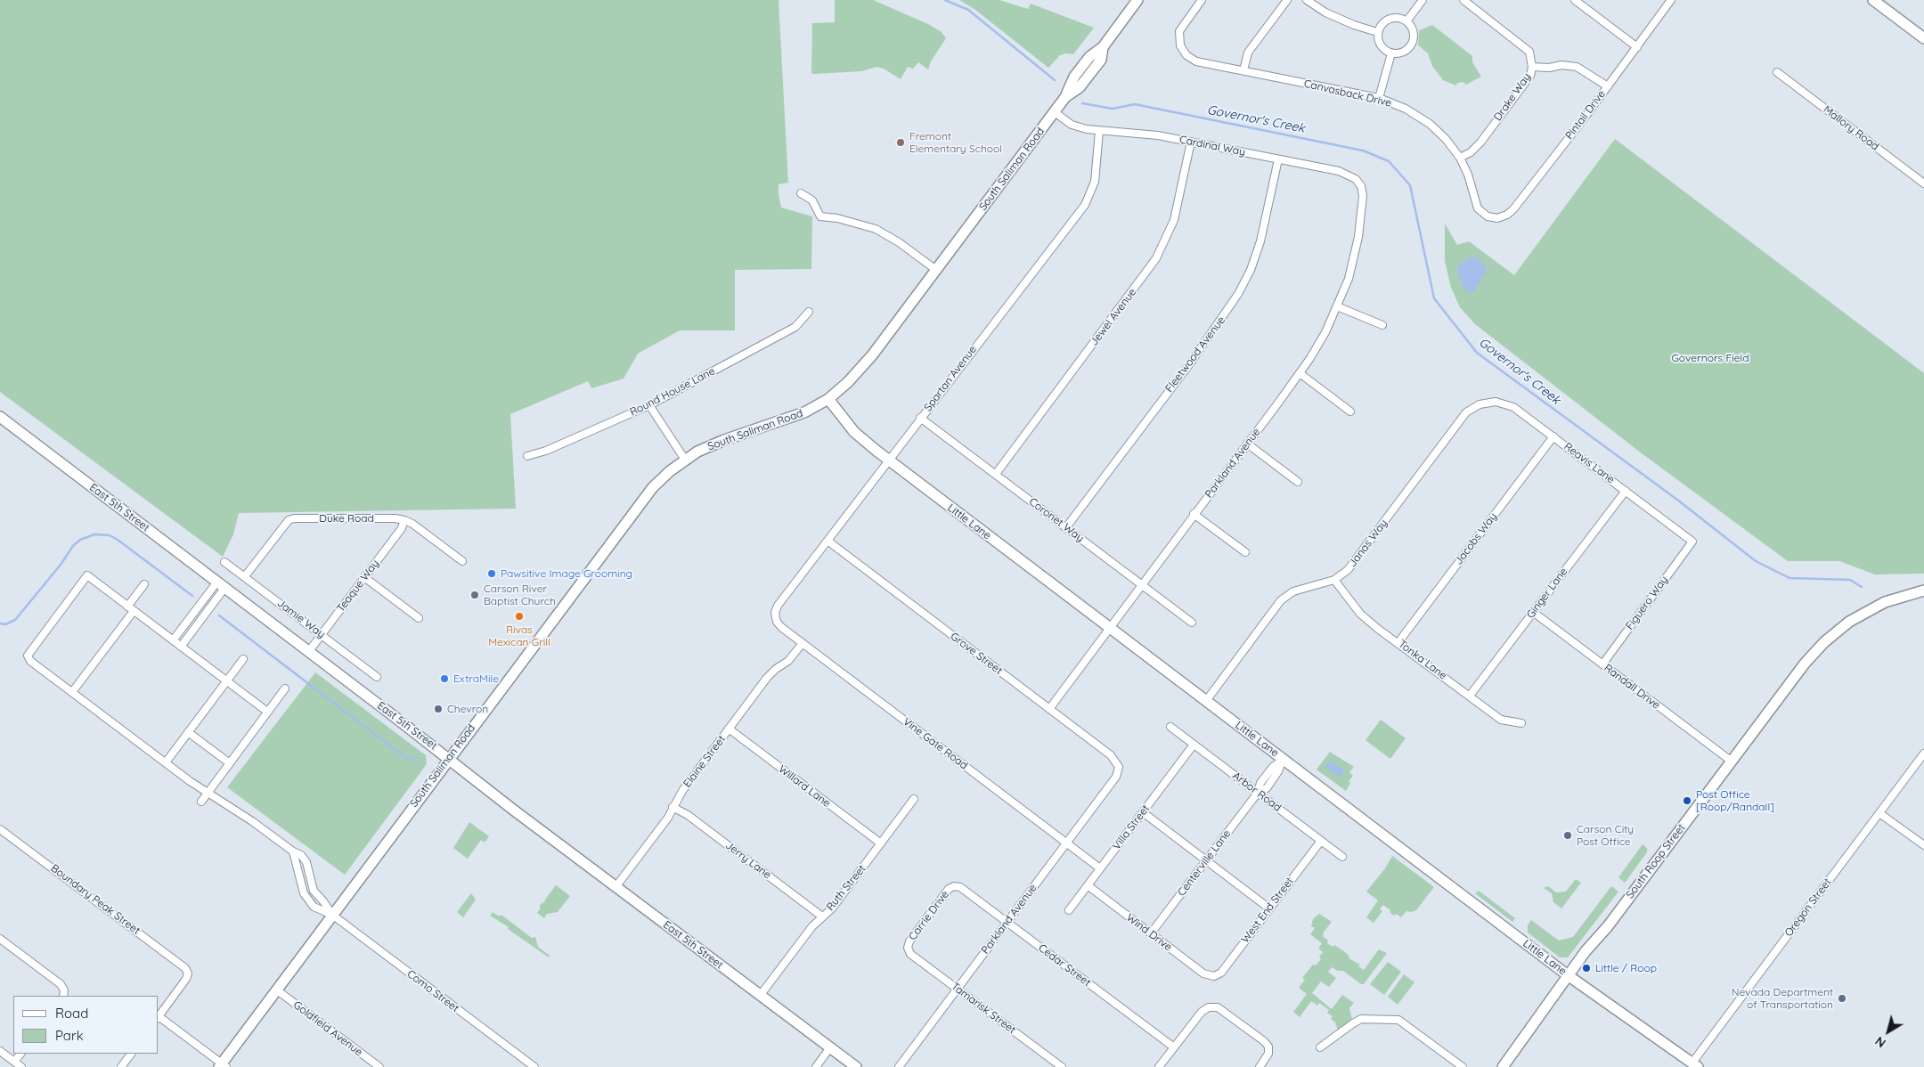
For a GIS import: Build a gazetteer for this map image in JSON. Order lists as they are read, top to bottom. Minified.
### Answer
{"streets":{"main road":["South Saliman Road","East 5th Street","Little Lane","South Roop Street"],"street":["Canvasback Drive","Drake Way","Pintail Drive","Mallory Road","Cardinal Way","Jewel Avenue","Fleetwood Avenue","Spartan Avenue","Round House Lane","Parkland Avenue","Reavis Lane","Duke Road","Coronet Way","Jacobs Way","Janas Way","Teaque Way","Ginger Lane","Figuero Way","Jamie Way","Grove Street","Tonka Lane","Randall Drive","Vine Gate Road","Elaine Street","Willard Lane","Arbor Road","Villa Street","Jerry Lane","Centerville Lane","Ruth Street","Boundary Peak Street","Oregon Street","West End Street","Carrie Drive","Wind Drive","Cedar Street","Como Street","Tamarisk Street","Goldfield Avenue"]},"crossings":[["Canvasback Drive","Drake Way"],["Canvasback Drive","Pintail Drive"],["Cardinal Way","South Saliman Road"],["Cardinal Way","Jewel Avenue"],["Cardinal Way","Fleetwood Avenue"],["Cardinal Way","Spartan Avenue"],["Cardinal Way","Parkland Avenue"],["South Saliman Road","East 5th Street"],["South Saliman Road","Little Lane"],["South Saliman Road","Como Street"],["South Saliman Road","Goldfield Avenue"],["Jewel Avenue","Coronet Way"],["Fleetwood Avenue","Coronet Way"],["Spartan Avenue","Coronet Way"],["Spartan Avenue","Little Lane"],["Spartan Avenue","Grove Street"],["Spartan Avenue","Vine Gate Road"],["Parkland Avenue","Coronet Way"],["Parkland Avenue","Little Lane"],["Parkland Avenue","Grove Street"],["Parkland Avenue","Vine Gate Road"],["Parkland Avenue","Cedar Street"],["Parkland Avenue","Tamarisk Street"],["Reavis Lane","Jacobs Way"],["Reavis Lane","Janas Way"],["Reavis Lane","Ginger Lane"],["Reavis Lane","Figuero Way"],["East 5th Street","Teaque Way"],["East 5th Street","Elaine Street"],["East 5th Street","Ruth Street"],["Duke Road","Teaque Way"],["Duke Road","Jamie Way"],["Little Lane","Janas Way"],["Little Lane","South Roop Street"],["Little Lane","Centerville Lane"],["Little Lane","Oregon Street"],["Jacobs Way","Tonka Lane"],["Janas Way","Tonka Lane"],["Teaque Way","Jamie Way"],["Ginger Lane","Tonka Lane"],["Ginger Lane","Randall Drive"],["Figuero Way","Randall Drive"],["Randall Drive","South Roop Street"],["Vine Gate Road","Elaine Street"],["Vine Gate Road","Villa Street"],["Elaine Street","Willard Lane"],["Elaine Street","Jerry Lane"],["Willard Lane","Ruth Street"],["Arbor Road","Villa Street"],["Arbor Road","Centerville Lane"],["Arbor Road","West End Street"],["Villa Street","Wind Drive"],["Jerry Lane","Ruth Street"],["Centerville Lane","Wind Drive"],["West End Street","Wind Drive"],["Carrie Drive","Cedar Street"],["Carrie Drive","Tamarisk Street"]],"water":["Governor's Creek"],"parks":["Governors Field"],"places":["Fremont Elementary School","Pawsitive Image Grooming","Carson River Baptist Church","Rivas Mexican Grill","ExtraMile","Chevron","Post Office [Roop/Randall]","Carson City Post Office","Little / Roop","Nevada Department of Transportation"],"legend":["Road","Park"],"north":"bottom left"}
